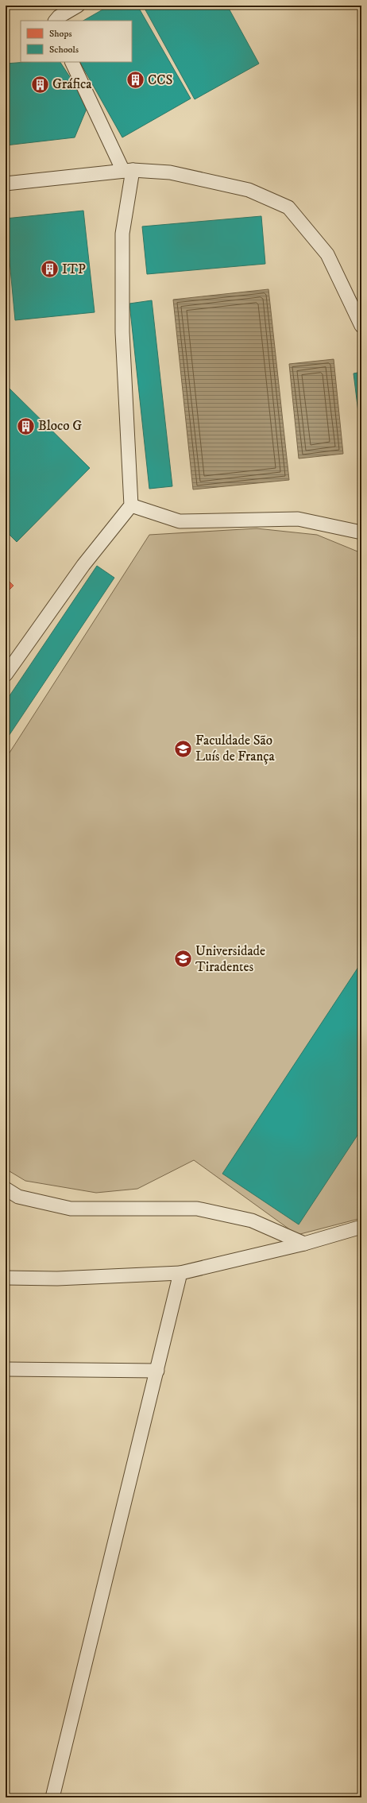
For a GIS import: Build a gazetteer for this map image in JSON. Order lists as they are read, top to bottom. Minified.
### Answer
{"places":{"building":["CCS","Gráfica","ITP","Bloco G"],"school or university":["Faculdade São Luís de França","Universidade Tiradentes"]},"legend":["Shops","Schools"]}
